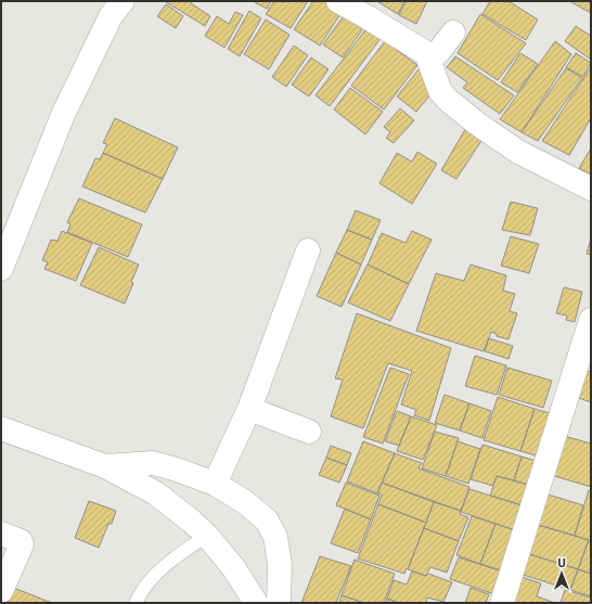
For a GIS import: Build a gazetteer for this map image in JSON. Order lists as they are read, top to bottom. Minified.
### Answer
{"north":"top"}
